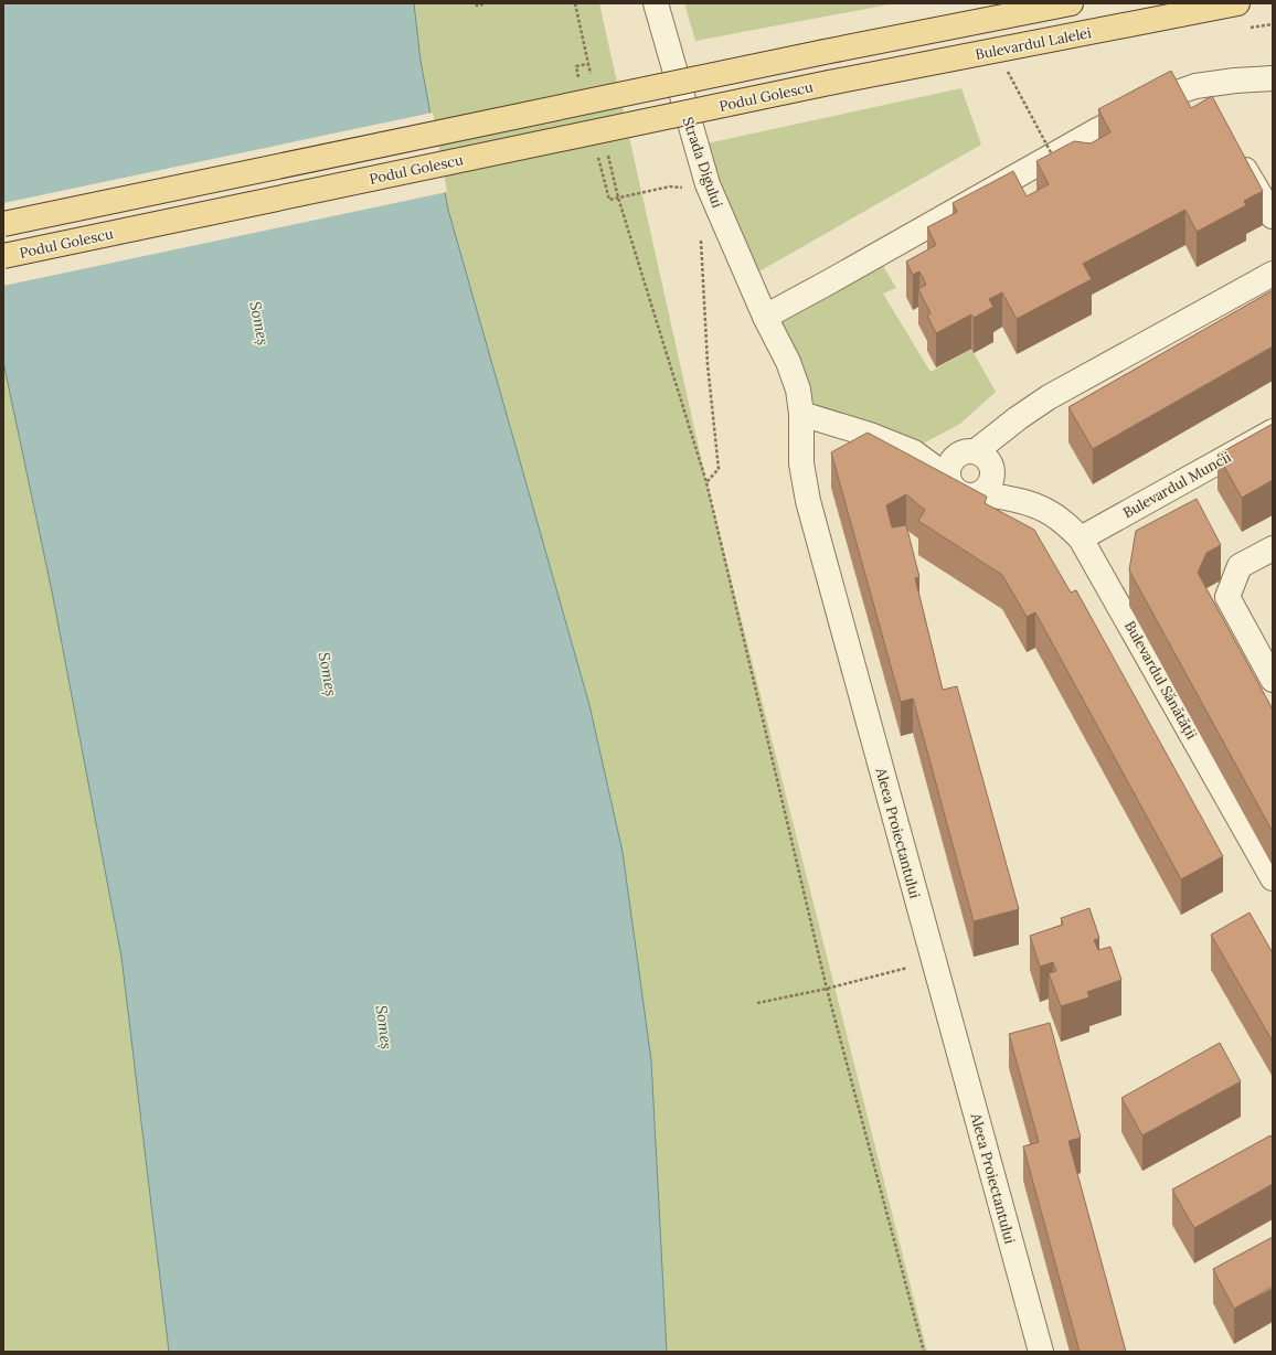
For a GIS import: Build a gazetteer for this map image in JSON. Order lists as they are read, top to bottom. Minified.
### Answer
{"streets":{"main road":["Bulevardul Lalelei","Podul Golescu"],"street":["Strada Digului","Bulevardul Muncii","Bulevardul Sănătății","Aleea Proiectantului"]},"crossings":[["Bulevardul Lalelei","Podul Golescu"],["Strada Digului","Aleea Proiectantului"],["Bulevardul Muncii","Bulevardul Sănătății"]],"water":["Someș"]}
